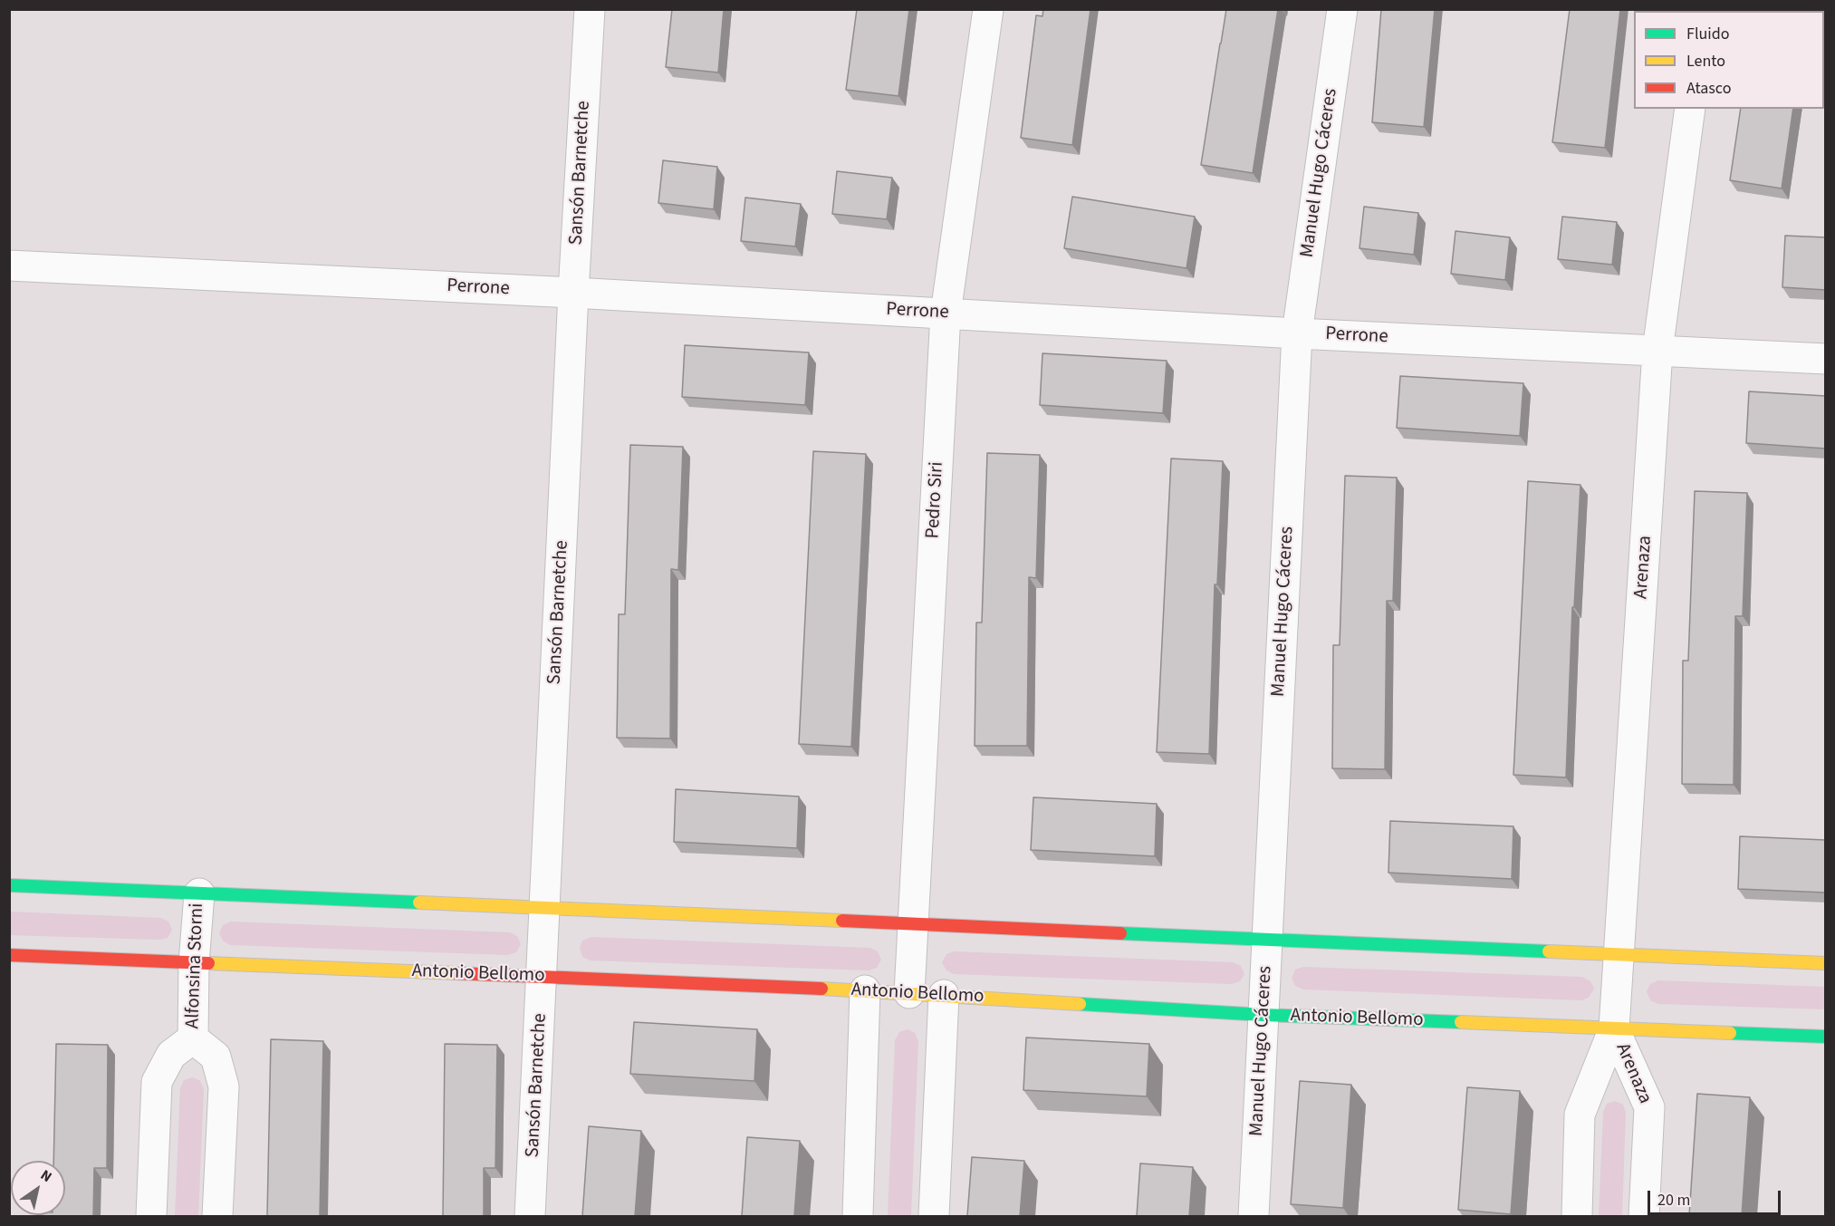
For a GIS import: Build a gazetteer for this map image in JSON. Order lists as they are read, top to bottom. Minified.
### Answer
{"streets":{"street":["Sansón Barnetche","Manuel Hugo Cáceres","Perrone","Pedro Siri","Arenaza","Alfonsina Storni","Antonio Bellomo"]},"crossings":[["Sansón Barnetche","Perrone"],["Sansón Barnetche","Antonio Bellomo"],["Manuel Hugo Cáceres","Perrone"],["Manuel Hugo Cáceres","Antonio Bellomo"],["Perrone","Pedro Siri"],["Perrone","Arenaza"],["Pedro Siri","Antonio Bellomo"],["Arenaza","Antonio Bellomo"],["Alfonsina Storni","Antonio Bellomo"]],"legend":["Fluido","Lento","Atasco"],"scale_bar":"20 m","north":"top right"}
